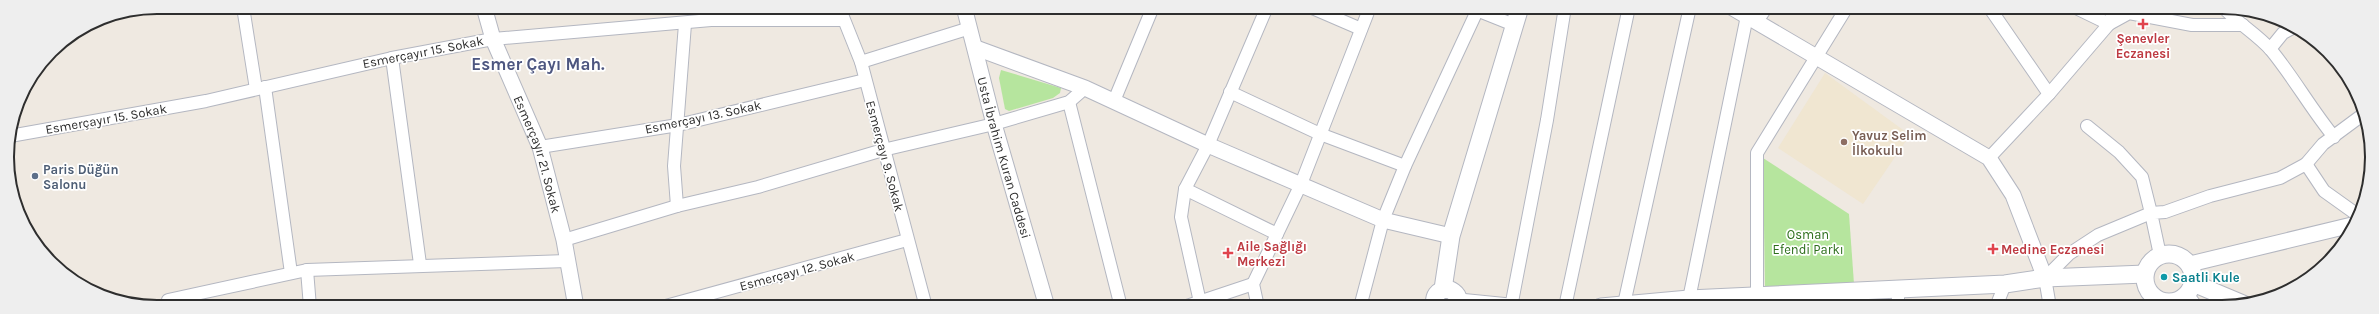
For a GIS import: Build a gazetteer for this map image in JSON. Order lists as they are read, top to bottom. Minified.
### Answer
{"streets":{"street":["Esmerçayır 15. Sokak","Esmerçayı 13. Sokak","Esmerçayır 21. Sokak","Esmerçayı 9. Sokak","Usta İbrahim Kuran Caddesi","Esmerçayı 12. Sokak"]},"crossings":[["Esmerçayır 15. Sokak","Esmerçayır 21. Sokak"],["Esmerçayır 15. Sokak","Esmerçayı 9. Sokak"],["Esmerçayı 13. Sokak","Esmerçayır 21. Sokak"],["Esmerçayı 13. Sokak","Esmerçayı 9. Sokak"],["Esmerçayı 9. Sokak","Esmerçayı 12. Sokak"]],"districts":["Esmer Çayı Mah."],"parks":["Osman Efendi Parkı"],"places":{"health":["Şenevler Eczanesi","Medine Eczanesi","Aile Sağlığı Merkezi"],"other":["Yavuz Selim İlkokulu","Paris Düğün Salonu","Saatli Kule"]}}
